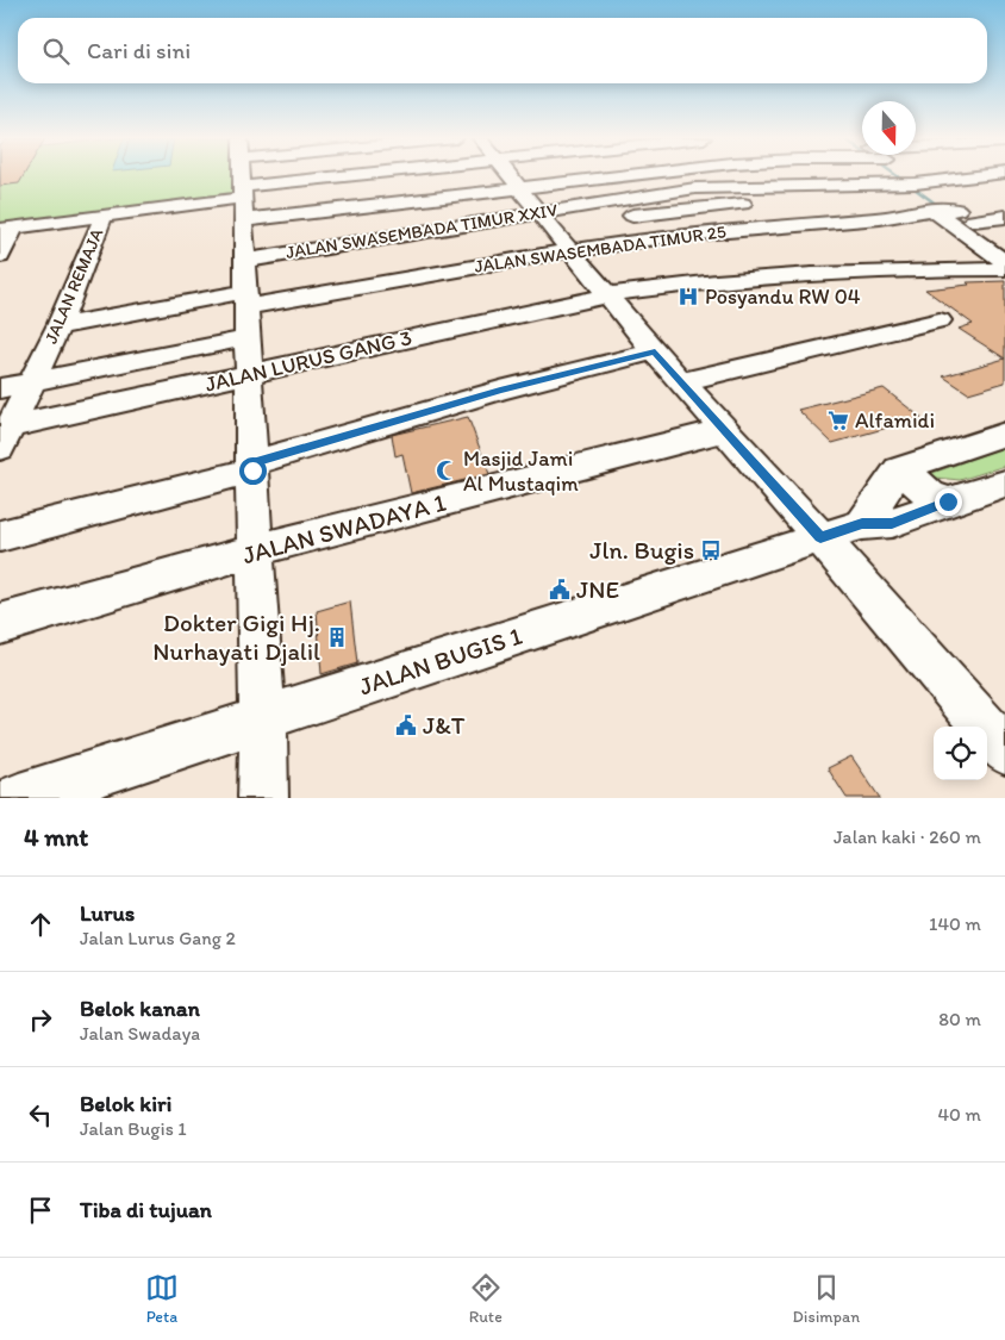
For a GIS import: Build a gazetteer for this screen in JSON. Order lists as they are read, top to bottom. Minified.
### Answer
{"streets":{"street":["JALAN SWASEMBADA TIMUR XXIV","JALAN SWASEMBADA TIMUR 25","JALAN REMAJA","JALAN LURUS GANG 3","JALAN SWADAYA 1","JALAN BUGIS 1"]},"crossings":[["JALAN SWASEMBADA TIMUR 25","JALAN REMAJA"],["JALAN REMAJA","JALAN LURUS GANG 3"]],"places":{"hospital":["Posyandu RW 04"],"supermarket":["Alfamidi"],"mosque":["Masjid Jami Al Mustaqim"],"bus stop":["Jln. Bugis"],"public building":["JNE","J&T"],"building":["Dokter Gigi Hj. Nurhayati Djalil"]},"north":"bottom","page":{"search":"Cari di sini","heading":["4 mnt","Jalan kaki · 260 m"],"list":[["Lurus","Jalan Lurus Gang 2","140 m"],["Belok kanan","Jalan Swadaya","80 m"],["Belok kiri","Jalan Bugis 1","40 m"],"Tiba di tujuan"],"nav":["Peta","Rute","Disimpan"]}}
